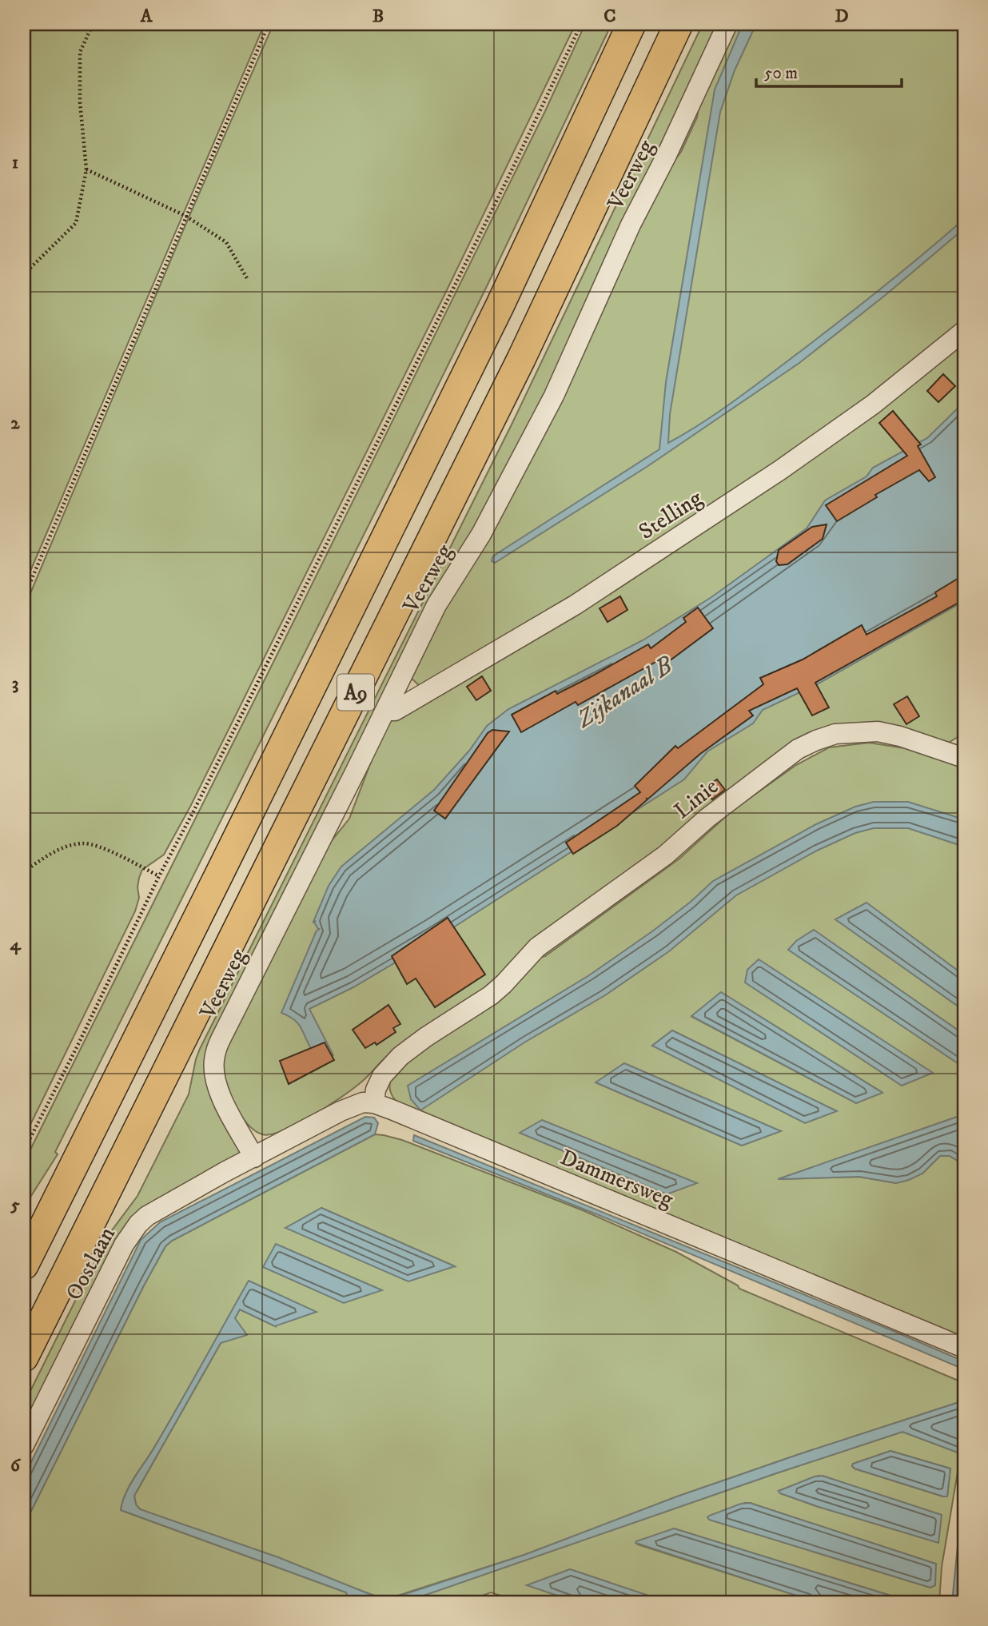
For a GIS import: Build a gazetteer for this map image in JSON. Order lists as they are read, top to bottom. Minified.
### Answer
{"streets":{"highway":["A9"],"street":["Veerweg","Stelling","Linie","Dammersweg","Oostlaan"]},"crossings":[["Veerweg","Stelling"],["Veerweg","Oostlaan"],["Linie","Dammersweg"]],"water":["Zijkanaal B"],"scale_bar":"50 m","grid":{"columns":["A","B","C","D"],"rows":["1","2","3","4","5","6"]}}
